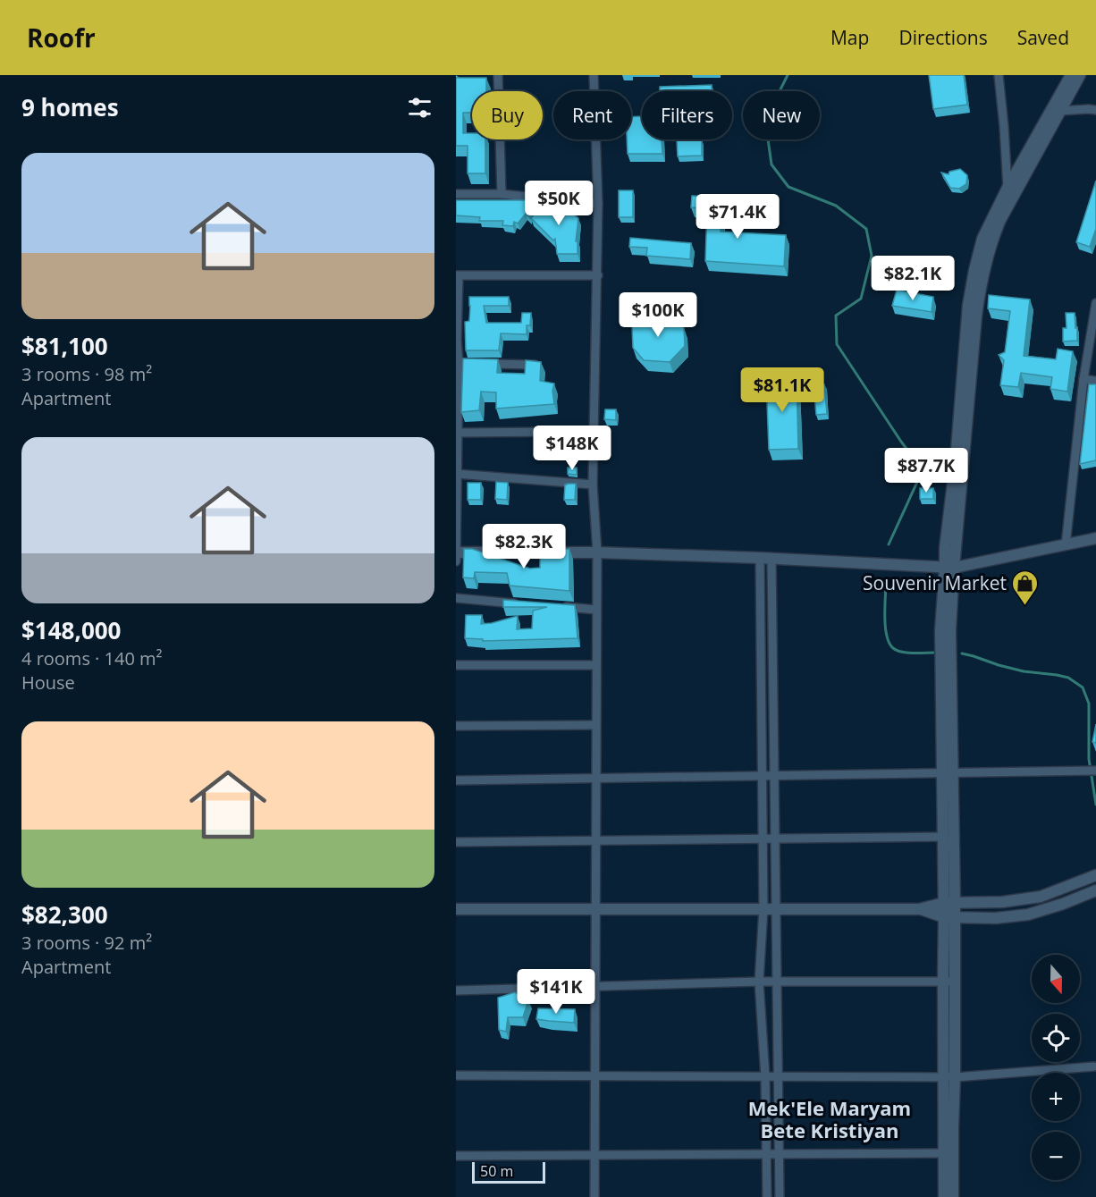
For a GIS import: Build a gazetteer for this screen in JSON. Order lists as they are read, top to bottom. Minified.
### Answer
{"districts":["Mek'Ele Maryam Bete Kristiyan"],"places":{"shop":["Souvenir Market"]},"scale_bar":"50 m","north":"bottom","page":{"header":"Roofr","nav":["Map","Directions","Saved"],"heading":"9 homes","chip":["Buy","Rent","Filters","New"],"list":[{"name":"$81,100","note":"3 rooms · 98 m² · Apartment"},{"name":"$148,000","note":"4 rooms · 140 m² · House"},{"name":"$82,300","note":"3 rooms · 92 m² · Apartment"}],"price":["$50K","$71.4K","$82.1K","$100K","$81.1K","$148K","$87.7K","$82.3K","$141K"],"map_buttons":["+","−"],"scale":"50 m"}}
